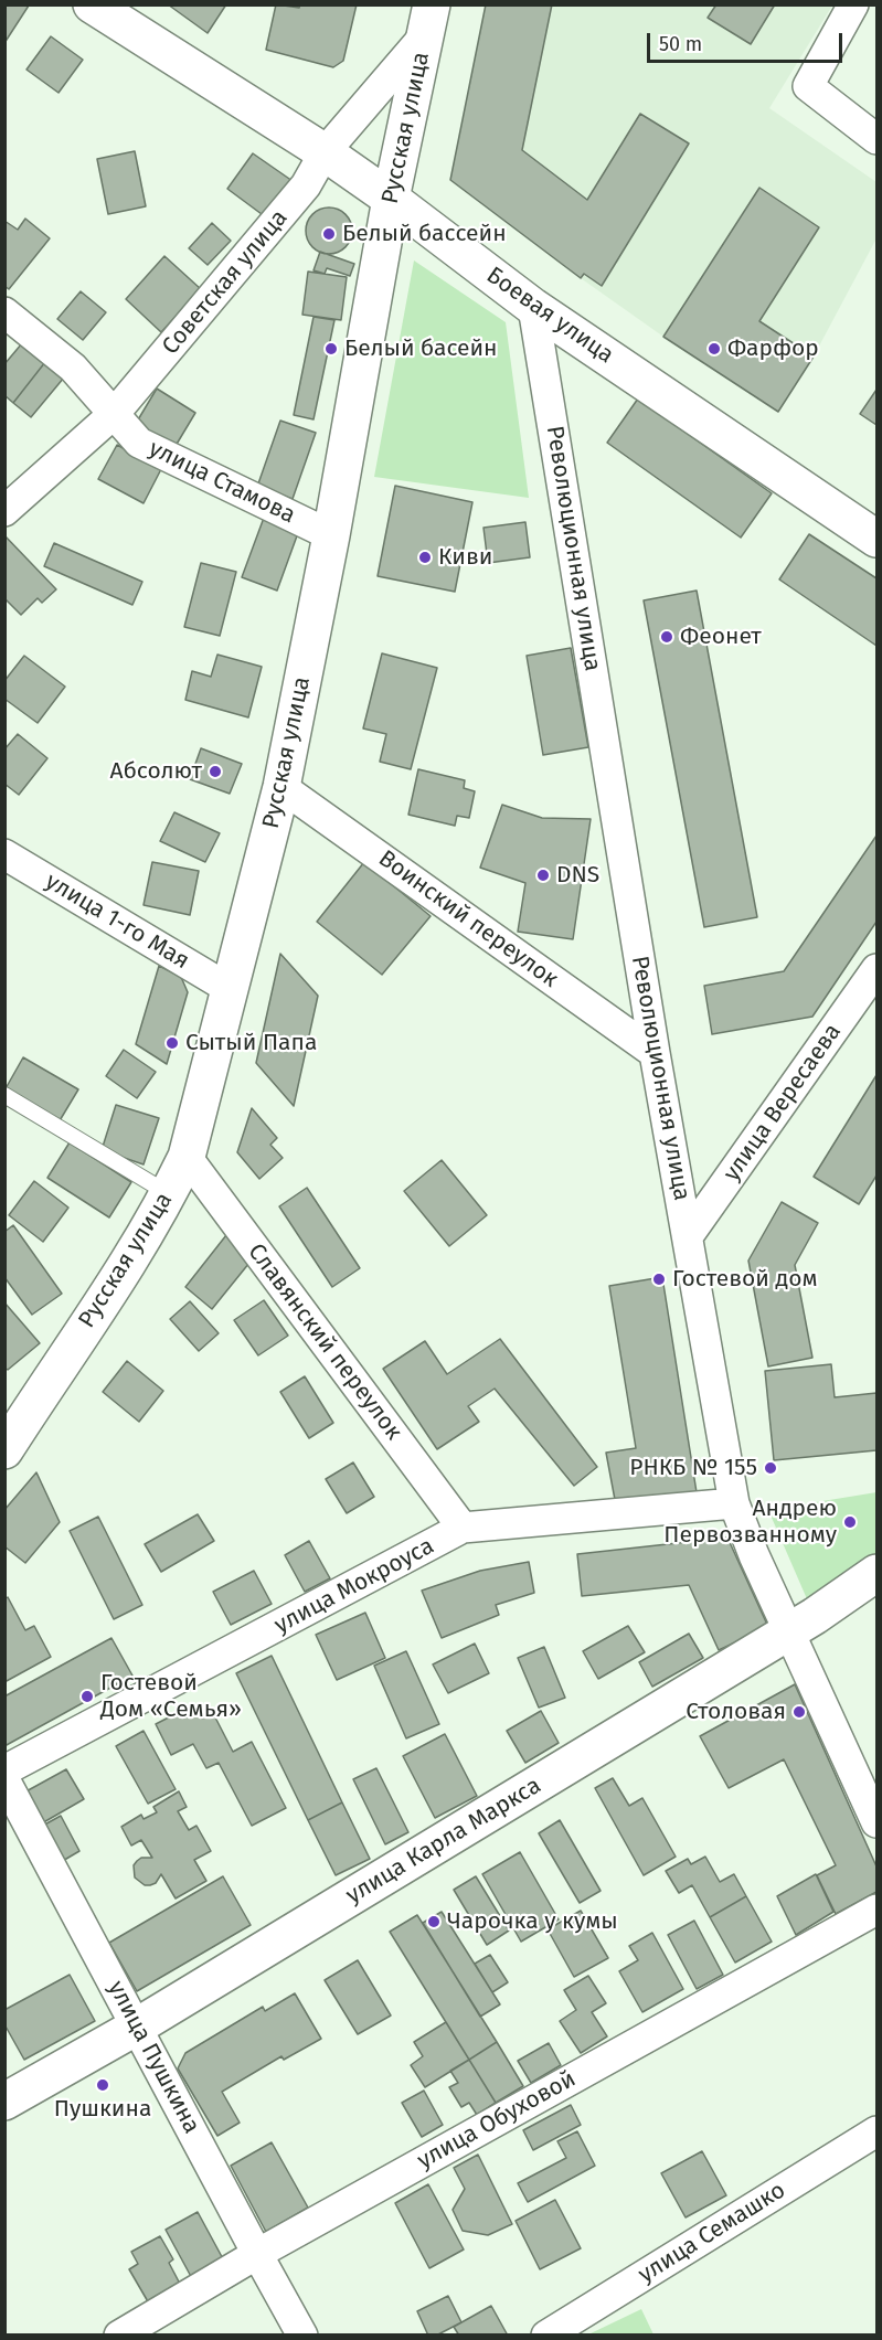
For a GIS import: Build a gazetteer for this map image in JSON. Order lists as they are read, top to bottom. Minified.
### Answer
{"streets":{"main road":["Русская улица","Боевая улица","улица Карла Маркса"],"street":["Советская улица","улица Стамова","Революционная улица","Воинский переулок","улица 1-го Мая","улица Вересаева","Славянский переулок","улица Мокроуса","улица Пушкина","улица Обуховой","улица Семашко"]},"crossings":[["Русская улица","Советская улица"],["Русская улица","Боевая улица"],["Русская улица","улица Стамова"],["Русская улица","Воинский переулок"],["Русская улица","улица 1-го Мая"],["Русская улица","Славянский переулок"],["Советская улица","Боевая улица"],["Советская улица","улица Стамова"],["Боевая улица","Революционная улица"],["Революционная улица","Воинский переулок"],["Революционная улица","улица Вересаева"],["Революционная улица","улица Мокроуса"],["Революционная улица","улица Карла Маркса"],["Славянский переулок","улица Мокроуса"],["улица Карла Маркса","улица Пушкина"],["улица Пушкина","улица Обуховой"]],"places":["Белый баcсейн","Белый басейн","Фарфор","Киви","Феонет","Абсолют","DNS","Сытый Папа","Гостевой дом","РНКБ № 155","Андрею Первозванному","Гостевой Дом «Семья»","Столовая","Чарочка у кумы","Пушкина"],"scale_bar":"50 m"}
